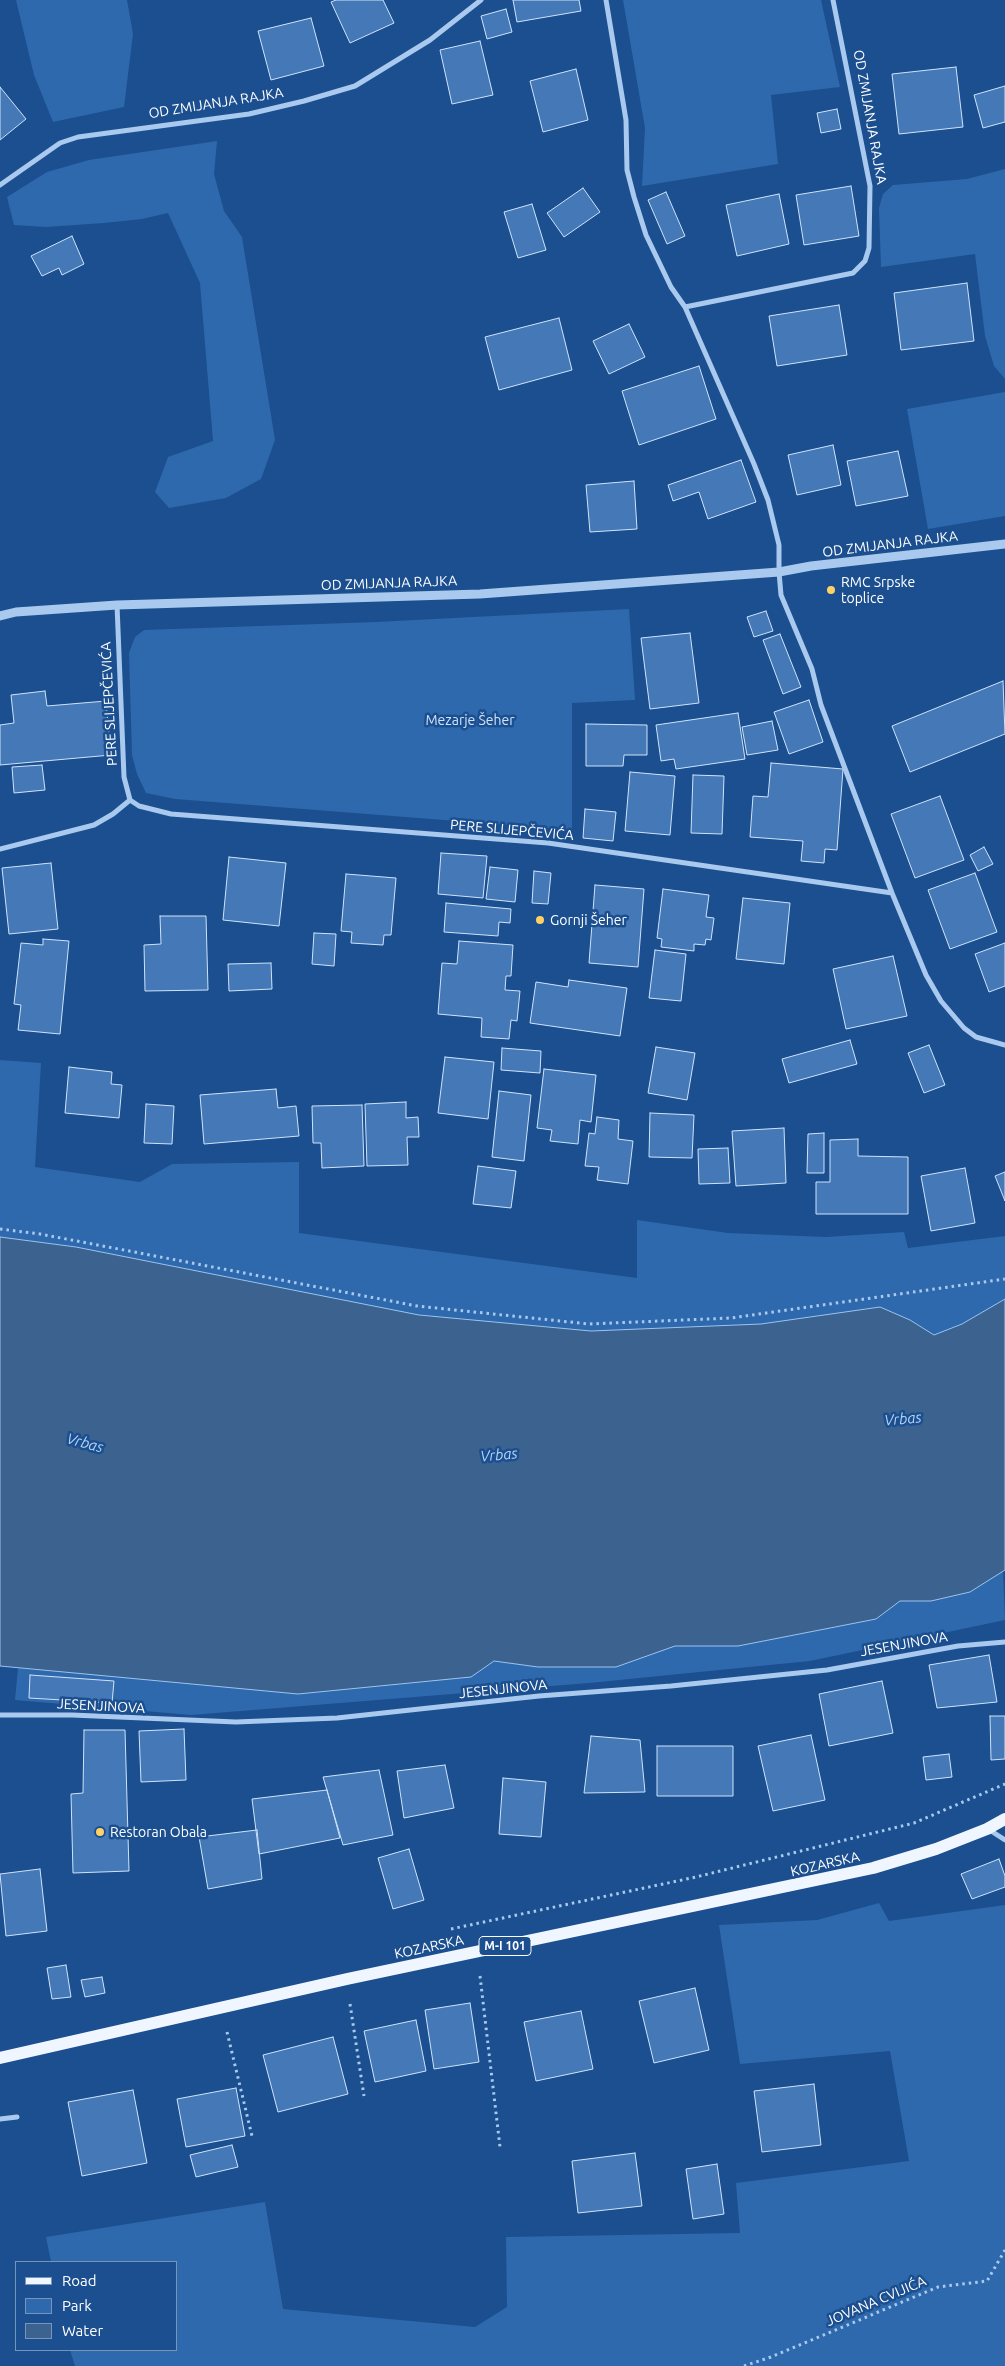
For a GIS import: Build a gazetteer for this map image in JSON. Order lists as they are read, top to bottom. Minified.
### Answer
{"streets":{"main road":["KOZARSKA","M-I 101"],"street":["OD ZMIJANJA RAJKA","PERE SLIJEPČEVIĆA","JESENJINOVA"],"path":["JOVANA CVIJIĆA"]},"crossings":[["OD ZMIJANJA RAJKA","PERE SLIJEPČEVIĆA"]],"water":["Vrbas"],"parks":["Mezarje Šeher"],"places":["RMC Srpske toplice","Gornji Šeher","Restoran Obala"],"legend":["Road","Park","Water"]}
